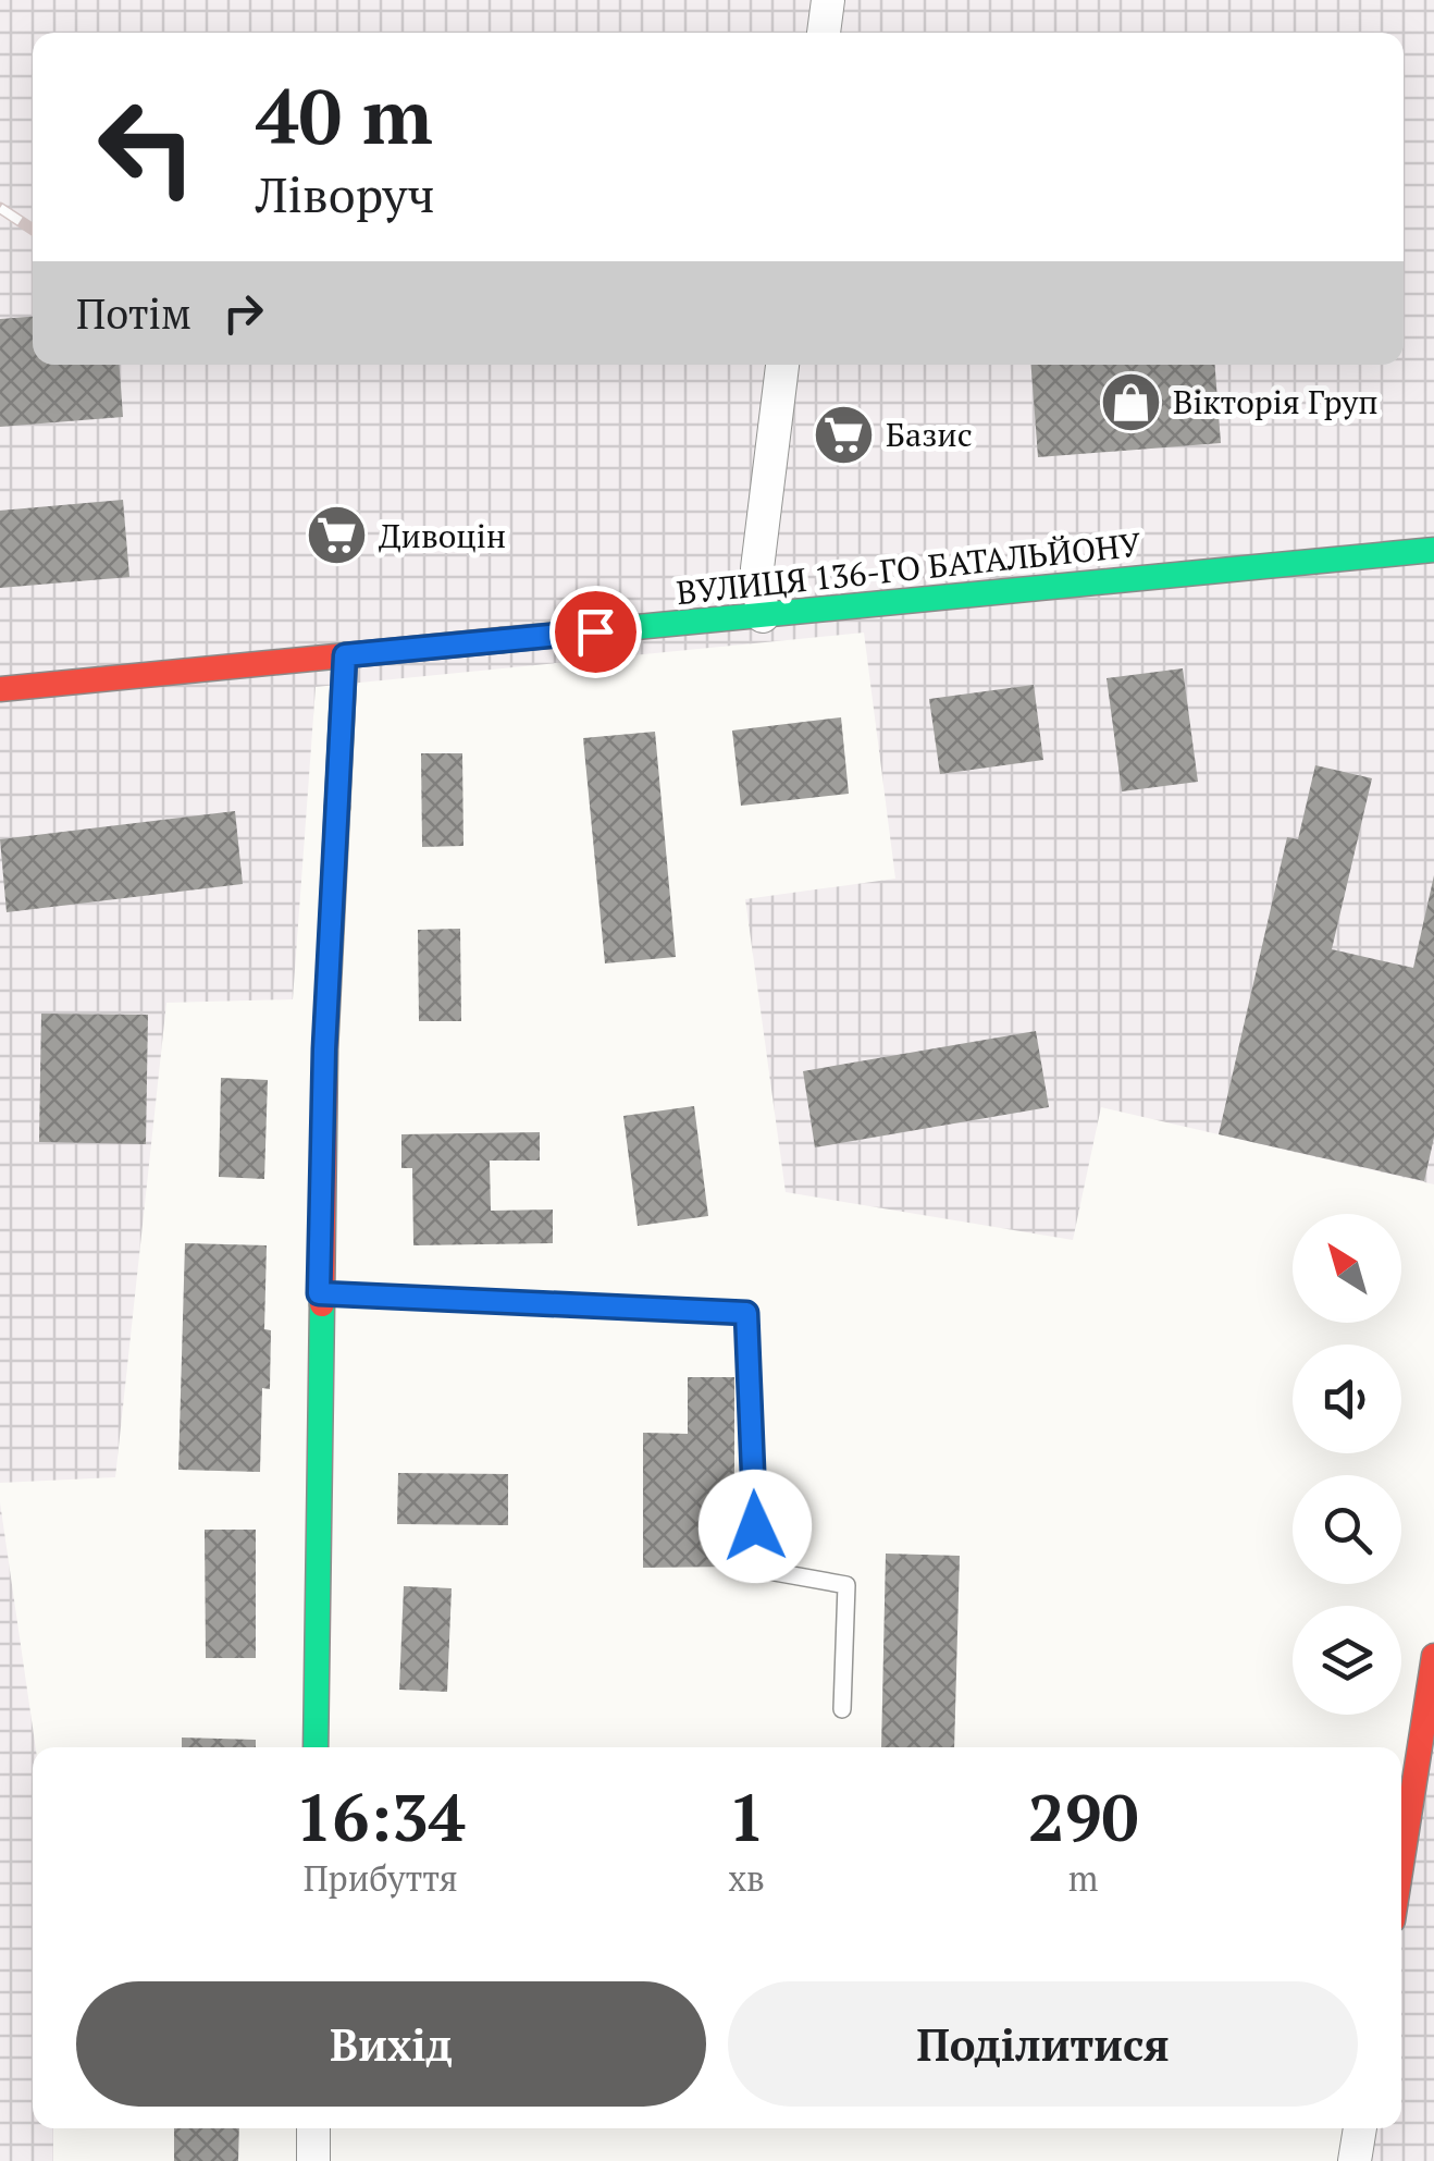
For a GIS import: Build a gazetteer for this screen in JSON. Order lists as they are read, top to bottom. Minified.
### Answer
{"streets":{"street":["ВУЛИЦЯ 136-ГО БАТАЛЬЙОНУ"]},"places":{"shop":["Вікторія Груп"],"supermarket":["Базис","Дивоцін"]},"north":"top left","page":{"turn":["40 m","Ліворуч"],"then":"Потім","eta":["16:34","Прибуття","1","хв","290","m"],"buttons":["Вихід","Поділитися"]}}
